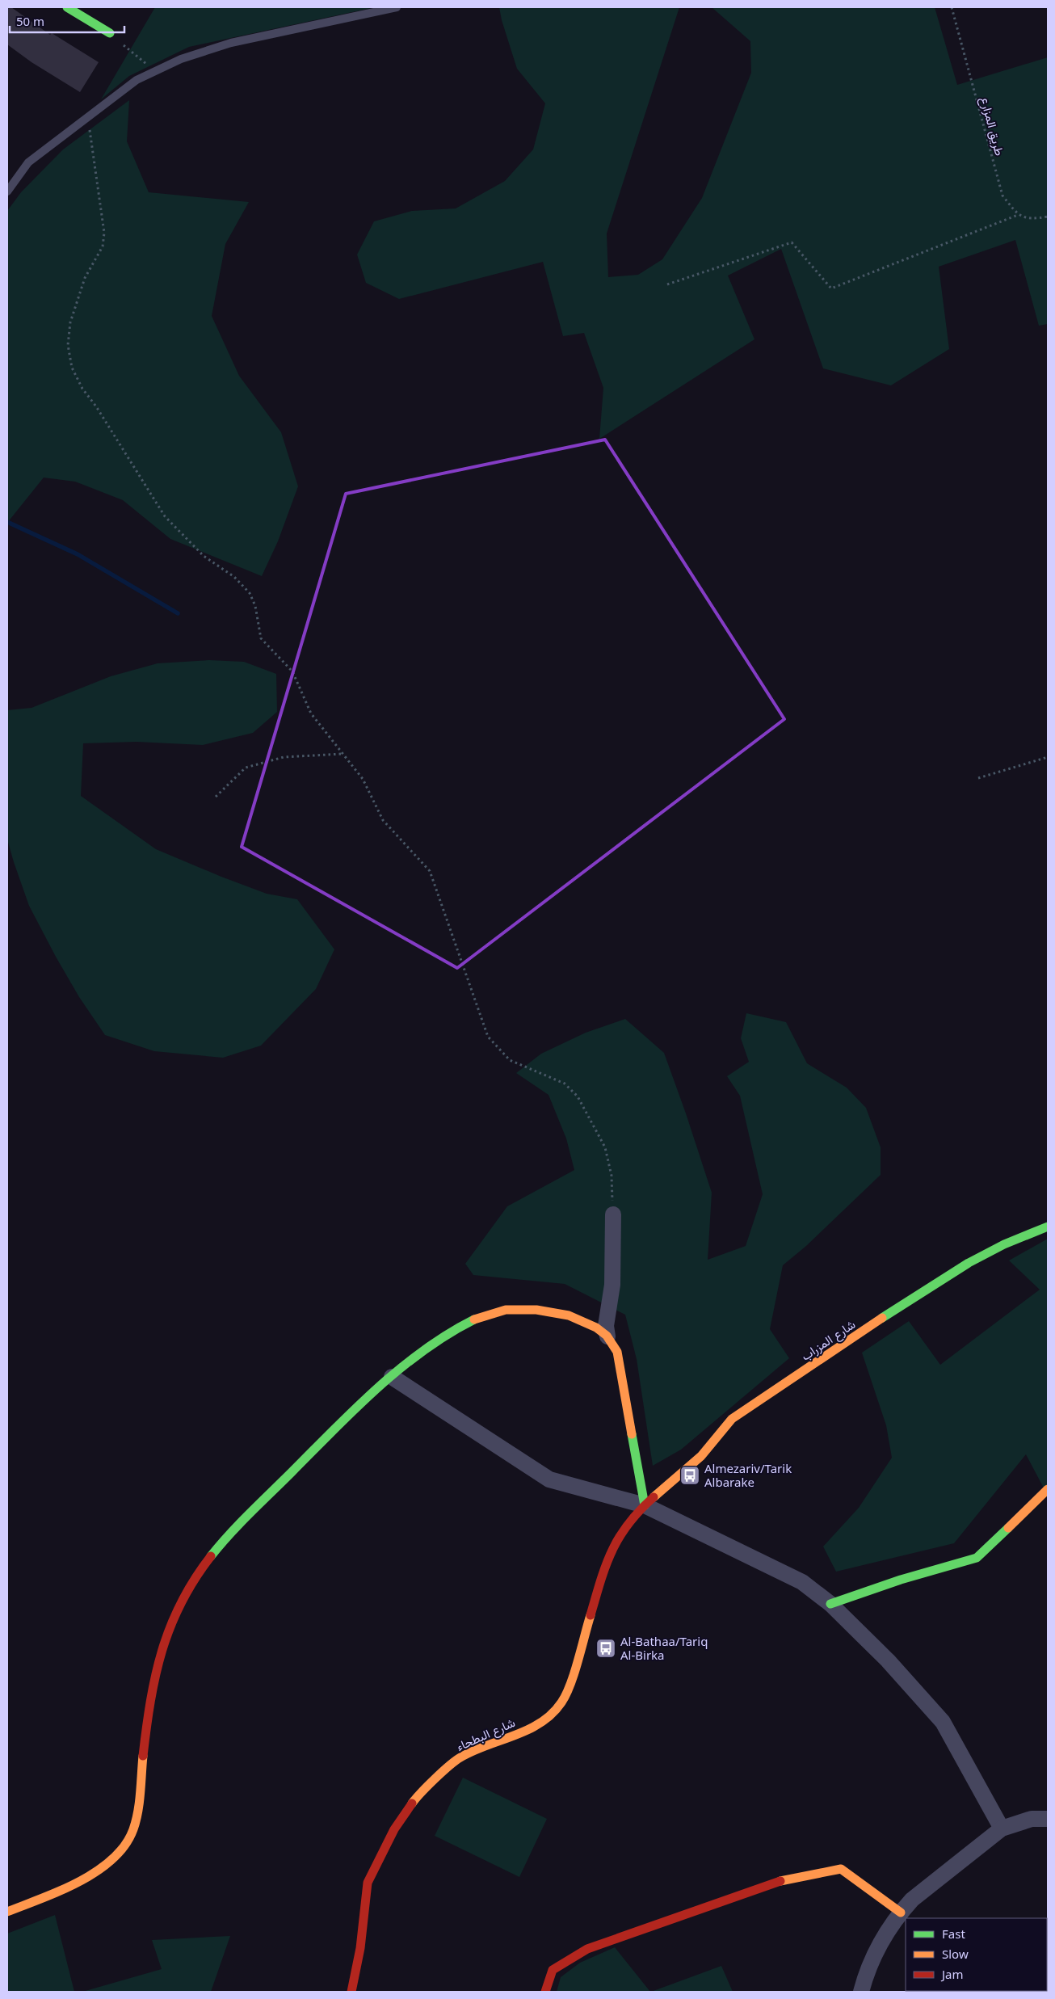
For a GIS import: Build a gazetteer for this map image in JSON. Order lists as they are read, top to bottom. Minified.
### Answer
{"streets":{"street":["شارع المزراب","شارع البطحاء"],"path":["طريق المزارع"]},"crossings":[["شارع المزراب","شارع البطحاء"]],"places":{"bus stop":["Almezariv/Tarik Albarake","Al-Bathaa/Tariq Al-Birka"]},"legend":["Fast","Slow","Jam"],"scale_bar":"50 m"}
